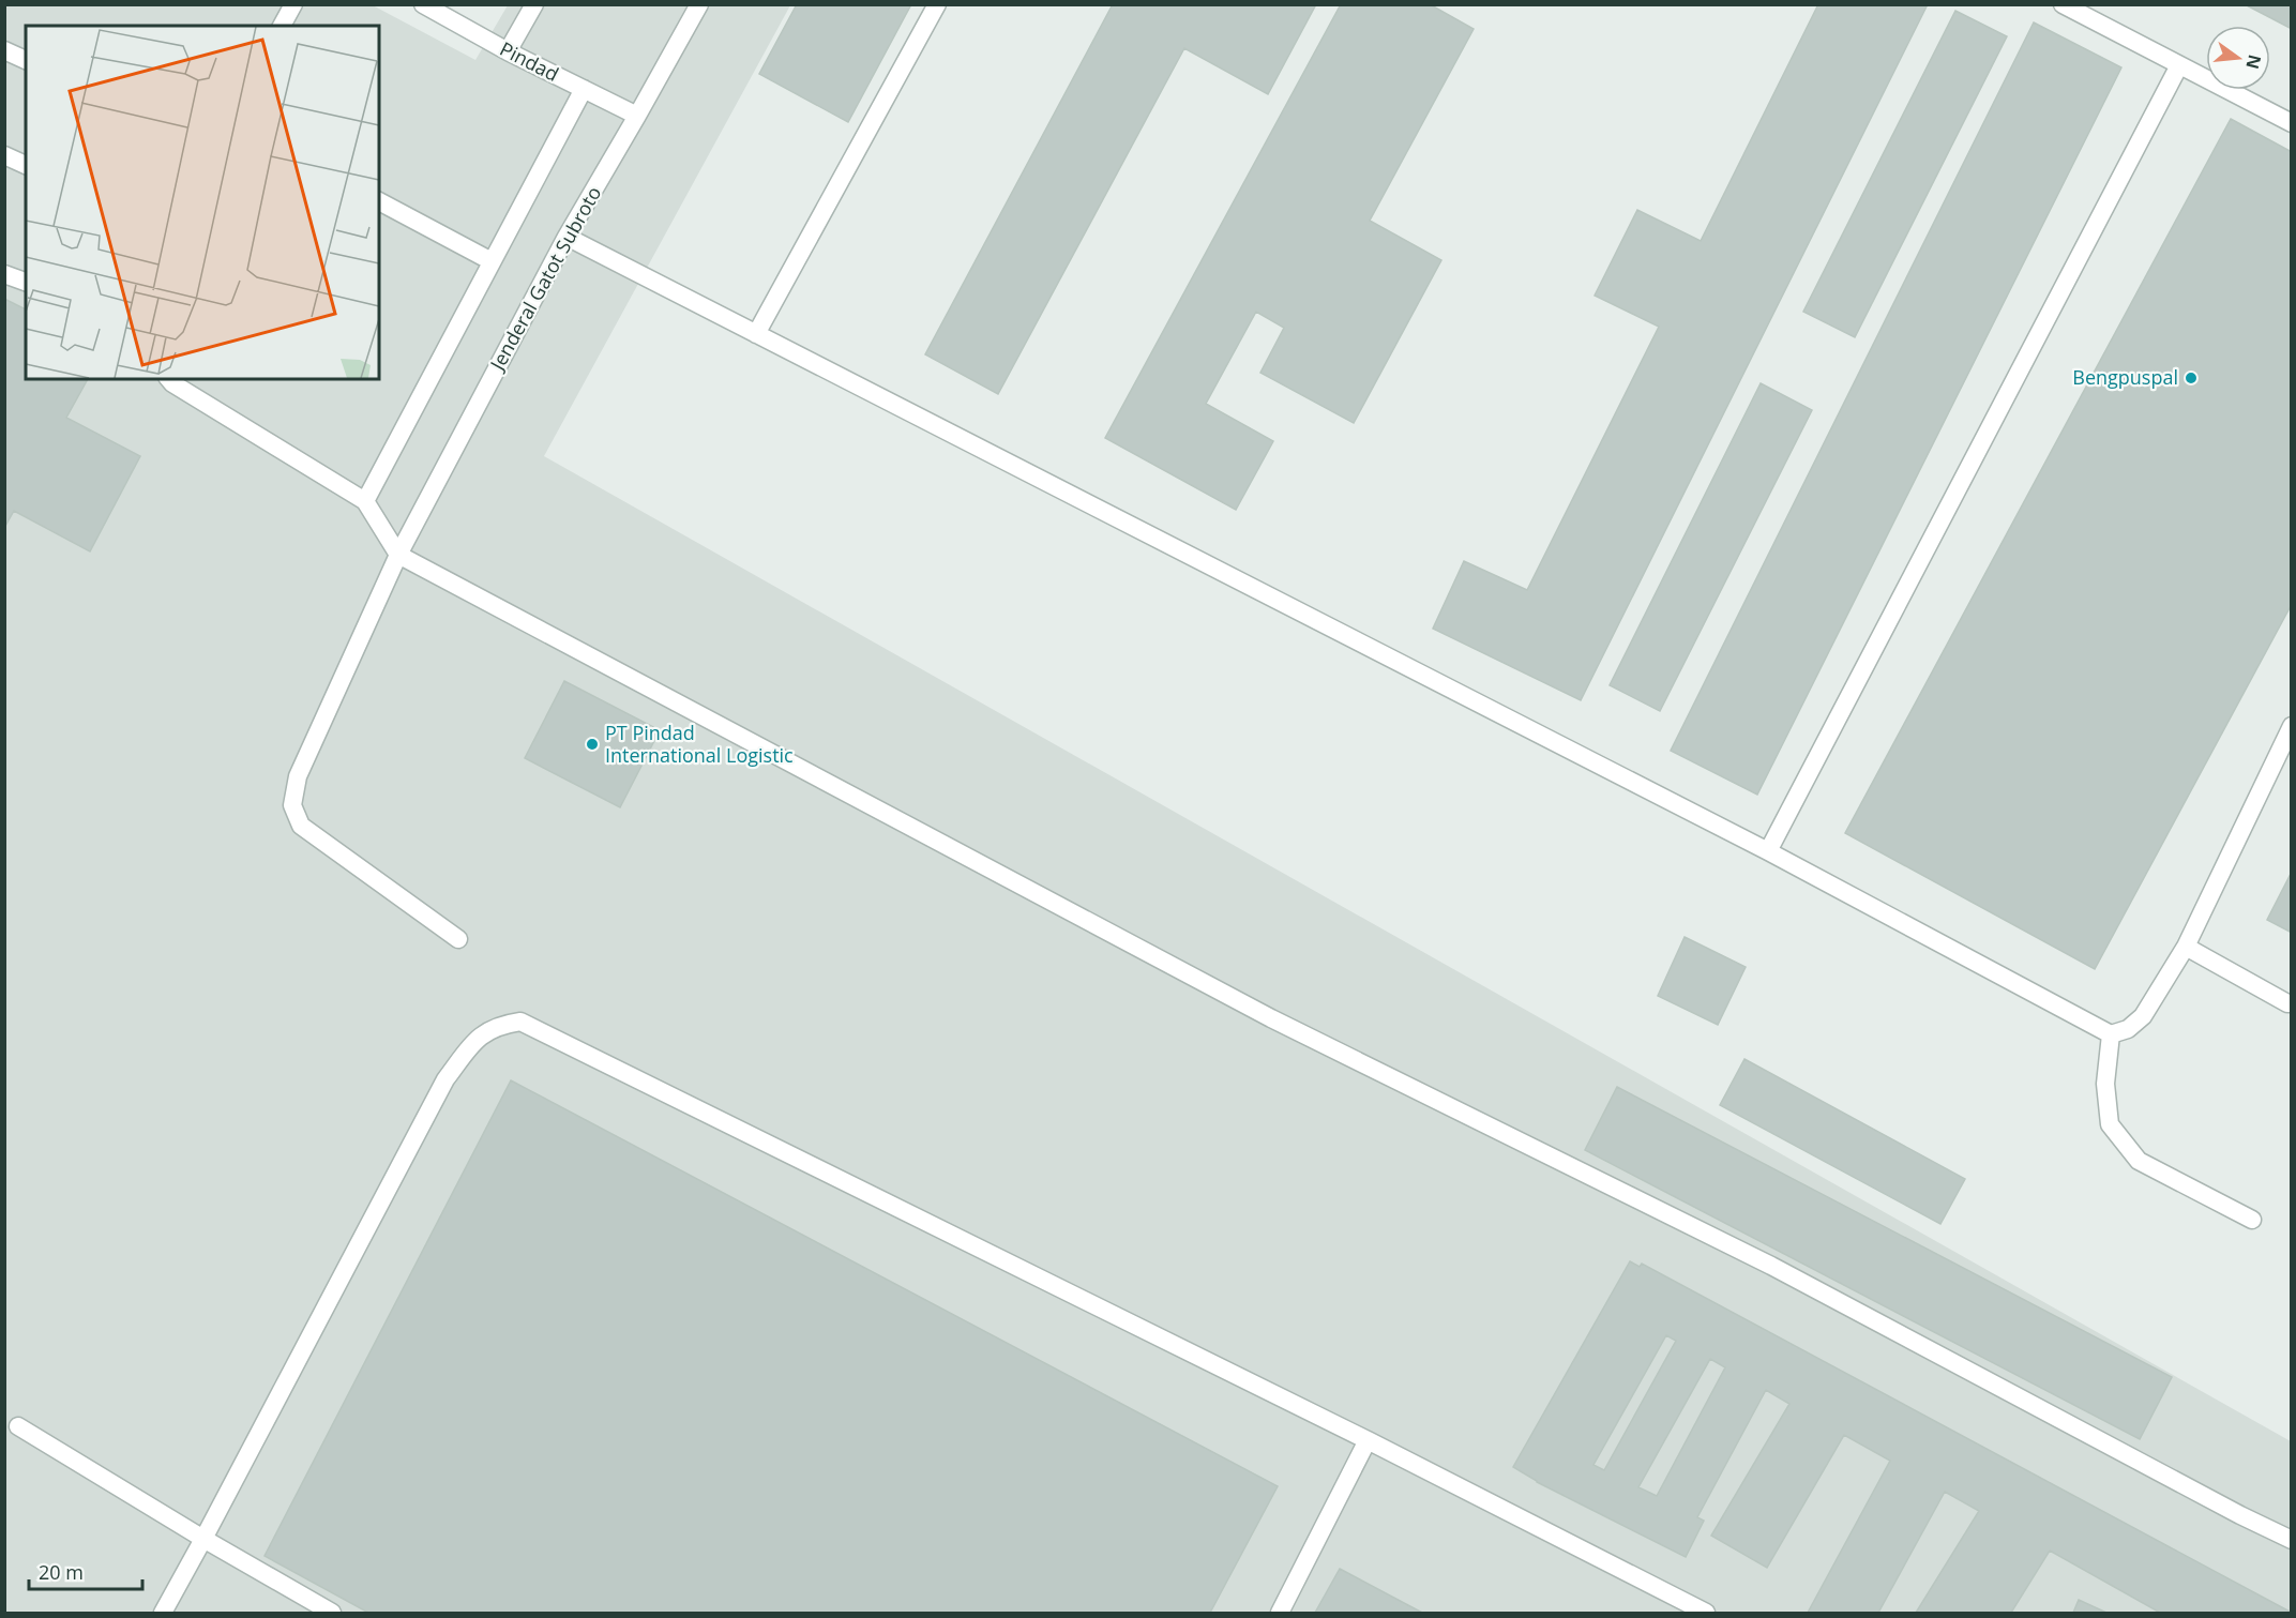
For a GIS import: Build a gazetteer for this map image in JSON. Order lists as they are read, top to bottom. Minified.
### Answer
{"streets":{"lane":["Pindad","Jenderal Gatot Subroto"]},"crossings":[["Pindad","Jenderal Gatot Subroto"]],"places":["Bengpuspal","PT Pindad International Logistic"],"scale_bar":"20 m","north":"right"}
